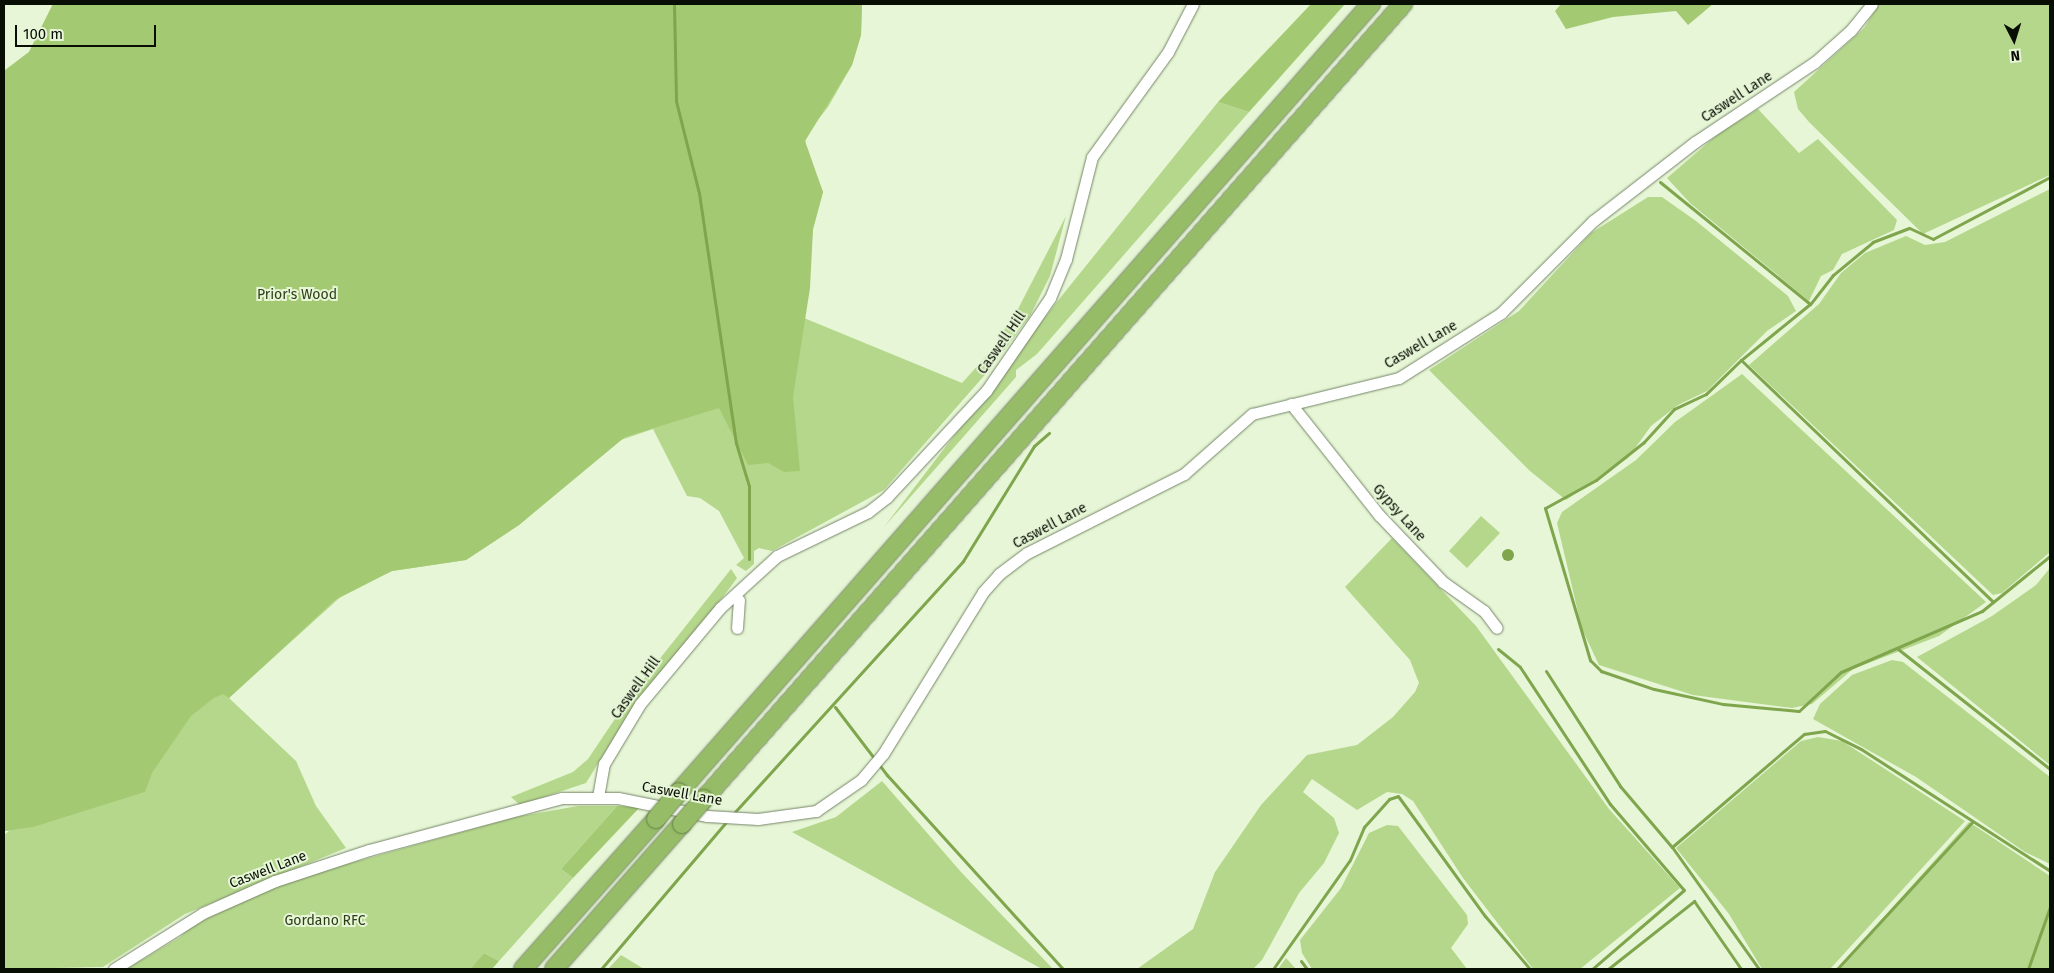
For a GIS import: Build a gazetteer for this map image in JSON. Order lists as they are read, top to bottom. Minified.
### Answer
{"streets":{"street":["Caswell Lane","Caswell Hill","Gypsy Lane"]},"crossings":[["Caswell Lane","Caswell Hill"],["Caswell Lane","Gypsy Lane"]],"parks":["Prior's Wood","Gordano RFC"],"scale_bar":"100 m","north":"bottom"}
